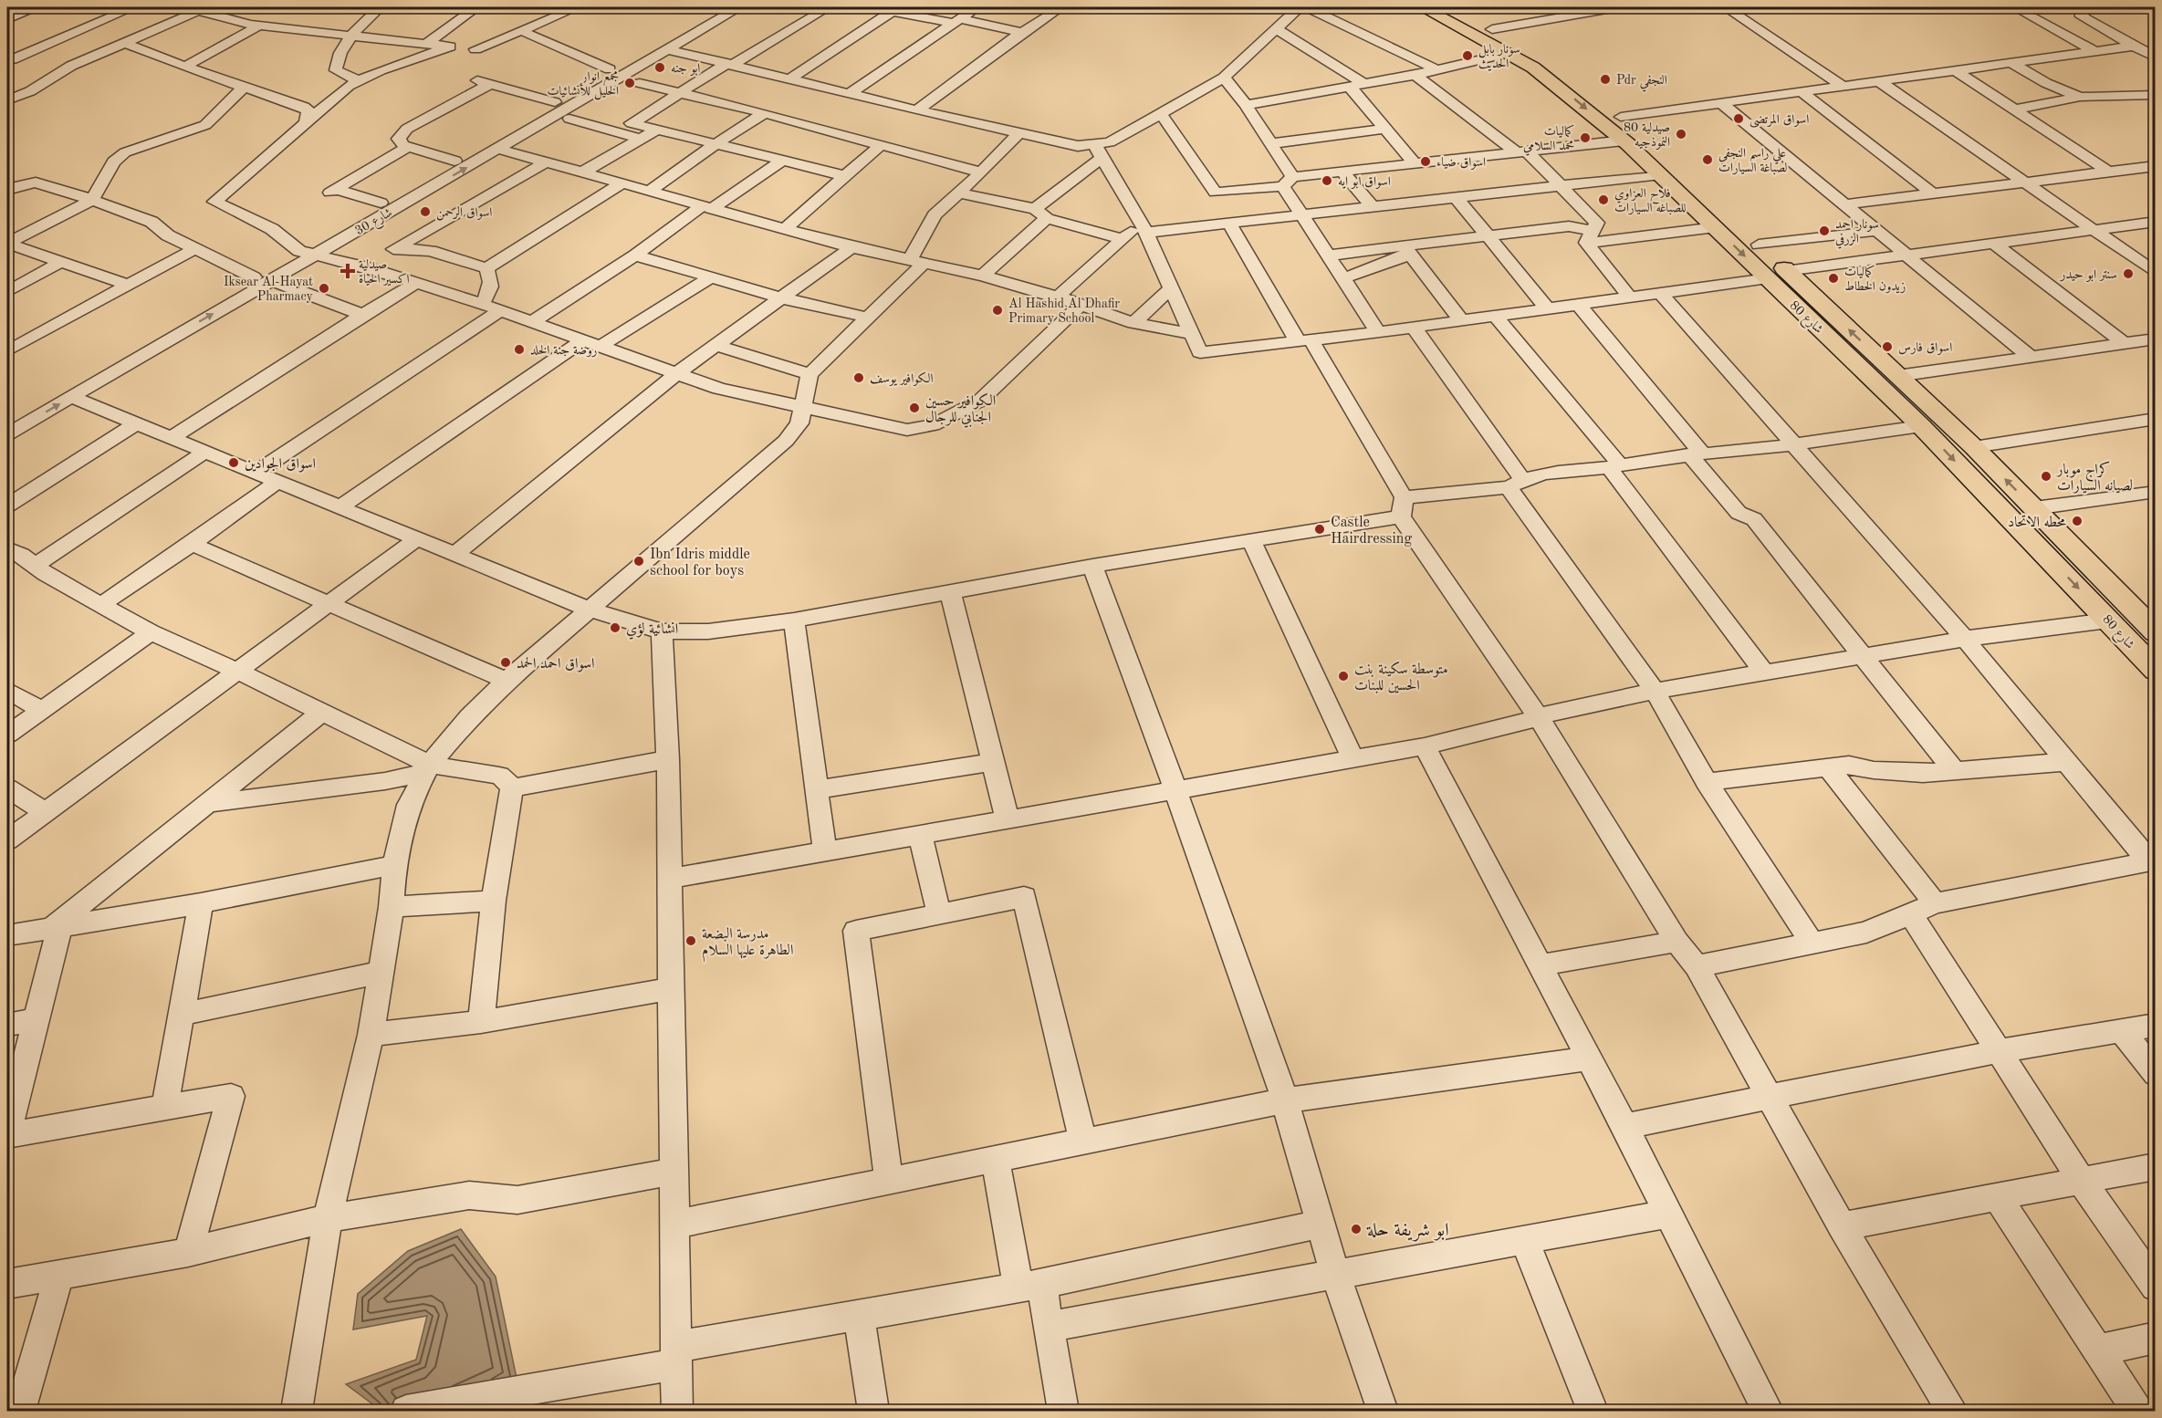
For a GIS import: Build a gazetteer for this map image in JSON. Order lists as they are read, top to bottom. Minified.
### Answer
{"streets":{"main road":["شارع 80"],"street":["شارع 30"]},"places":{"other":["سونار بابل الحديث","ابو جنه","Pdr النجفي","مجمع انوار الخليل للأنشائيات","اسواق المرتضى","صيدلية 80 النموذجيه","كماليات محمد السلامي","علي راسم النجفي لصباغة السيارات","اسواق ضياء","اسواق ابو ايه","فلاح العزاوي للصباغه السيارات","اسواق الرحمن","سونار احمد الزرفي","سنتر ابو حيدر","كماليات زيدون الخطاط","Iksear Al-Hayat Pharmacy","Al Hashid Al Dhafir Primary School","اسواق فارس","روضة جنة الخلد","الكوافير يوسف","الكوافير حسين الجنابي للرجال","اسواق الجوادين","كراج موبار لصيانه السيارات","محطه الاتحاد","Castle Hairdressing","Ibn Idris middle school for boys","انشائية لؤي","اسواق احمد الحمد","متوسطة سكينة بنت الحسين للبنات","مدرسة البضعة الطاهرة عليها السلام","ابو شريفة حلة"],"health":["صيدلية اكسير الحياة"]}}
